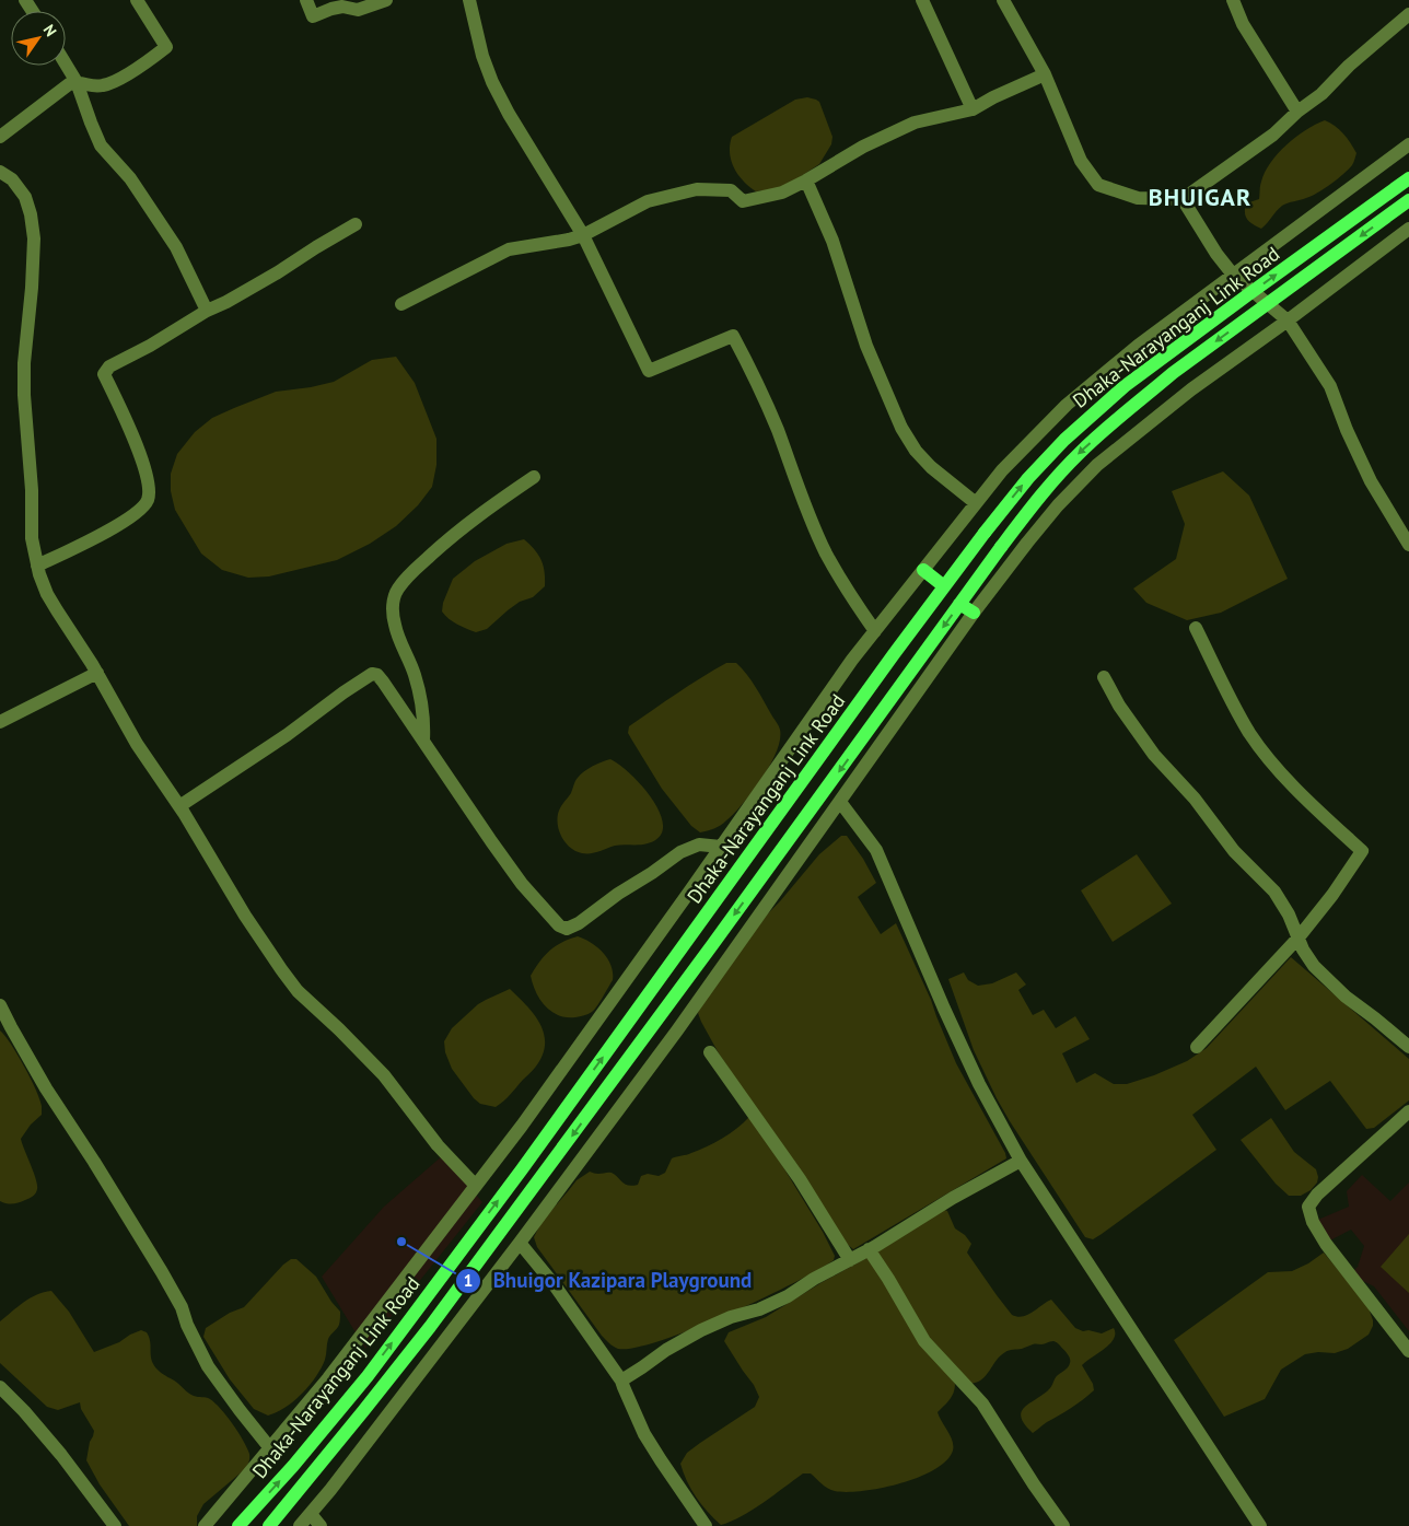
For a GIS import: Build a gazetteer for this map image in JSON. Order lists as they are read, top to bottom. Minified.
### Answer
{"streets":{"main road":["Dhaka-Narayanganj Link Road"]},"districts":["BHUIGAR"],"places":["Bhuigor Kazipara Playground"],"north":"top right"}
